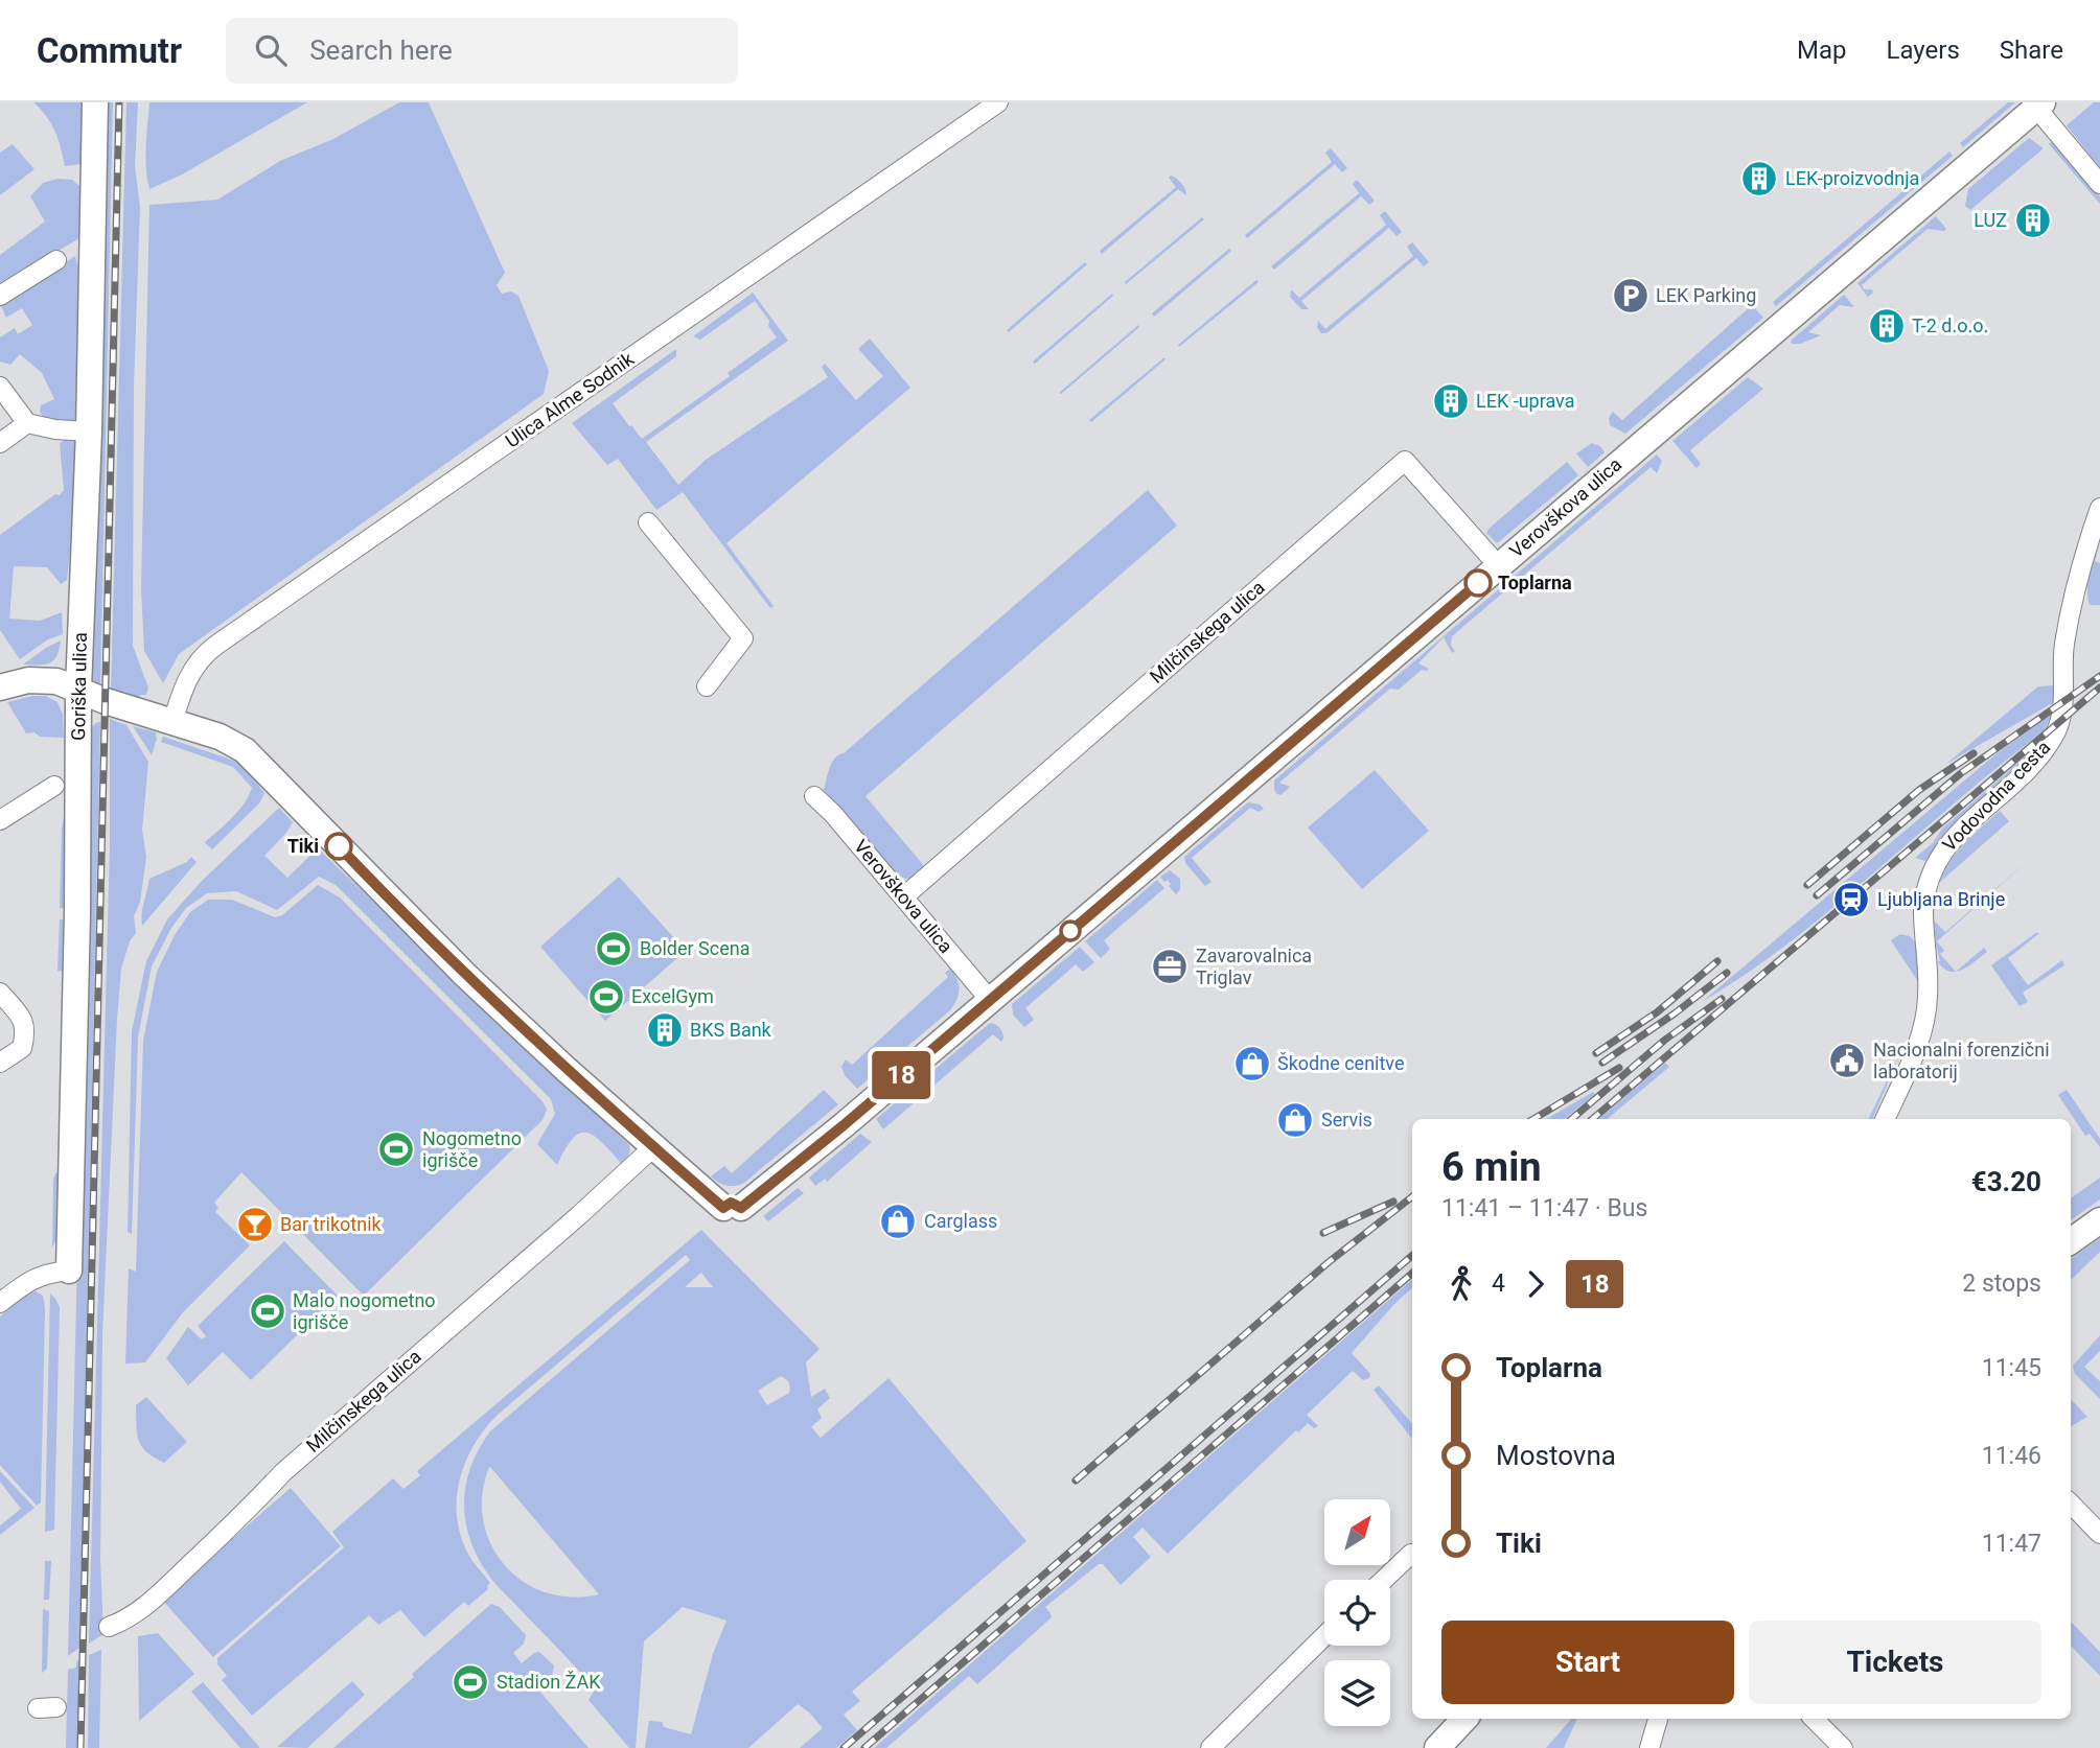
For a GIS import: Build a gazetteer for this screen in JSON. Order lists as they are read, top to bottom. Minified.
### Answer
{"streets":{"street":["Ulica Alme Sodnik","Verovškova ulica","Milčinskega ulica","Goriška ulica","Vodovodna cesta"]},"crossings":[["Verovškova ulica","Milčinskega ulica"]],"places":{"building":["LEK-proizvodnja","LUZ","T-2 d.o.o.","LEK -uprava","BKS Bank"],"parking":["LEK Parking"],"other":["Toplarna","Tiki"],"station":["Ljubljana Brinje"],"sports":["Bolder Scena","ExcelGym","Nogometno igrišče","Malo nogometno igrišče","Stadion ŽAK"],"office":["Zavarovalnica Triglav"],"public building":["Nacionalni forenzični laboratorij"],"shop":["Škodne cenitve","Servis","Carglass"],"bar":["Bar trikotnik"]},"lines":["bus line 18"],"north":"top right","page":{"header":"Commutr","search":"Search here","nav":["Map","Layers","Share"],"on_map":"18","heading":["6 min","11:41 – 11:47 · Bus","€3.20"],"legs":["4","18","2 stops"],"list":[{"name":"Toplarna","value":"11:45"},{"name":"Mostovna","value":"11:46"},{"name":"Tiki","value":"11:47"}],"buttons":["Start","Tickets"]}}
